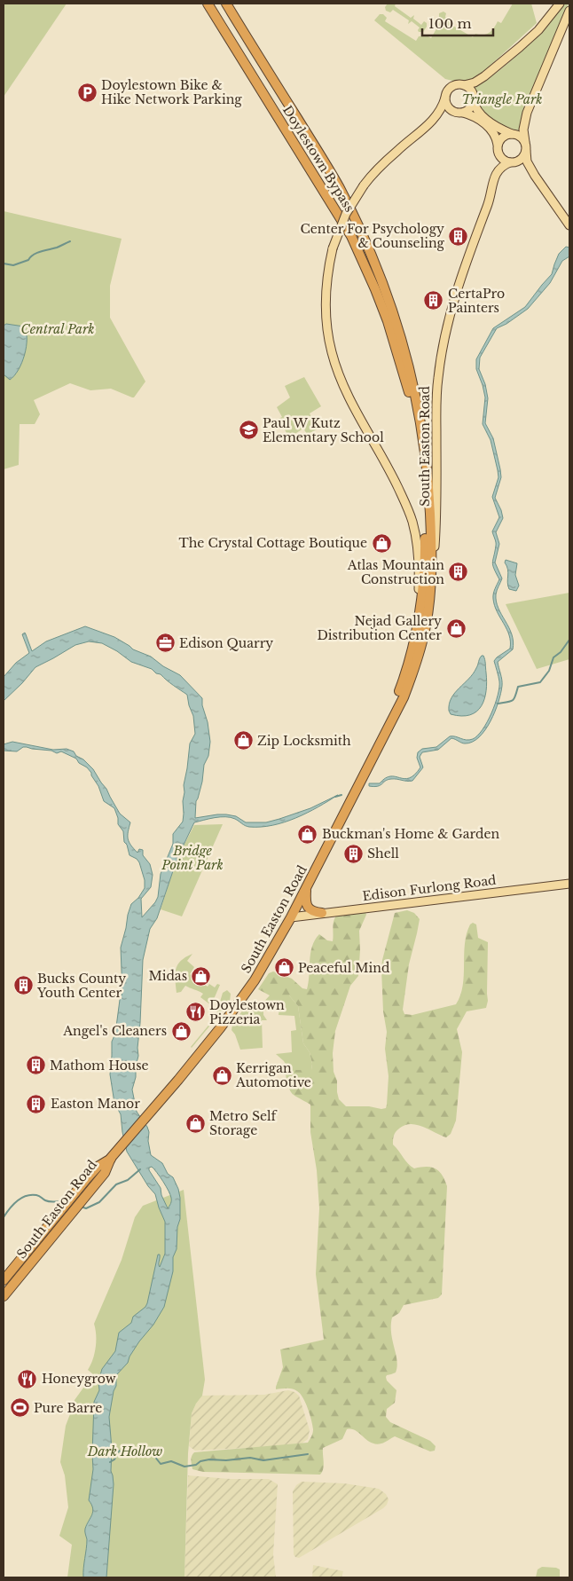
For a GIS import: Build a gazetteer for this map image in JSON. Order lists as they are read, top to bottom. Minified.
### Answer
{"streets":{"highway":["Doylestown Bypass","South Easton Road"],"main road":["Edison Furlong Road"]},"crossings":[["Doylestown Bypass","South Easton Road"],["South Easton Road","Edison Furlong Road"]],"parks":["Triangle Park","Central Park","Bridge Point Park","Dark Hollow"],"places":{"parking":["Doylestown Bike & Hike Network Parking"],"building":["Center For Psychology & Counseling","CertaPro Painters","Atlas Mountain Construction","Shell","Bucks County Youth Center","Mathom House","Easton Manor"],"school or university":["Paul W Kutz Elementary School"],"shop":["The Crystal Cottage Boutique","Nejad Gallery Distribution Center","Zip Locksmith","Buckman's Home & Garden","Peaceful Mind","Midas","Angel's Cleaners","Kerrigan Automotive","Metro Self Storage"],"office":["Edison Quarry"],"restaurant":["Doylestown Pizzeria","Honeygrow"],"sports":["Pure Barre"]},"scale_bar":"100 m"}
